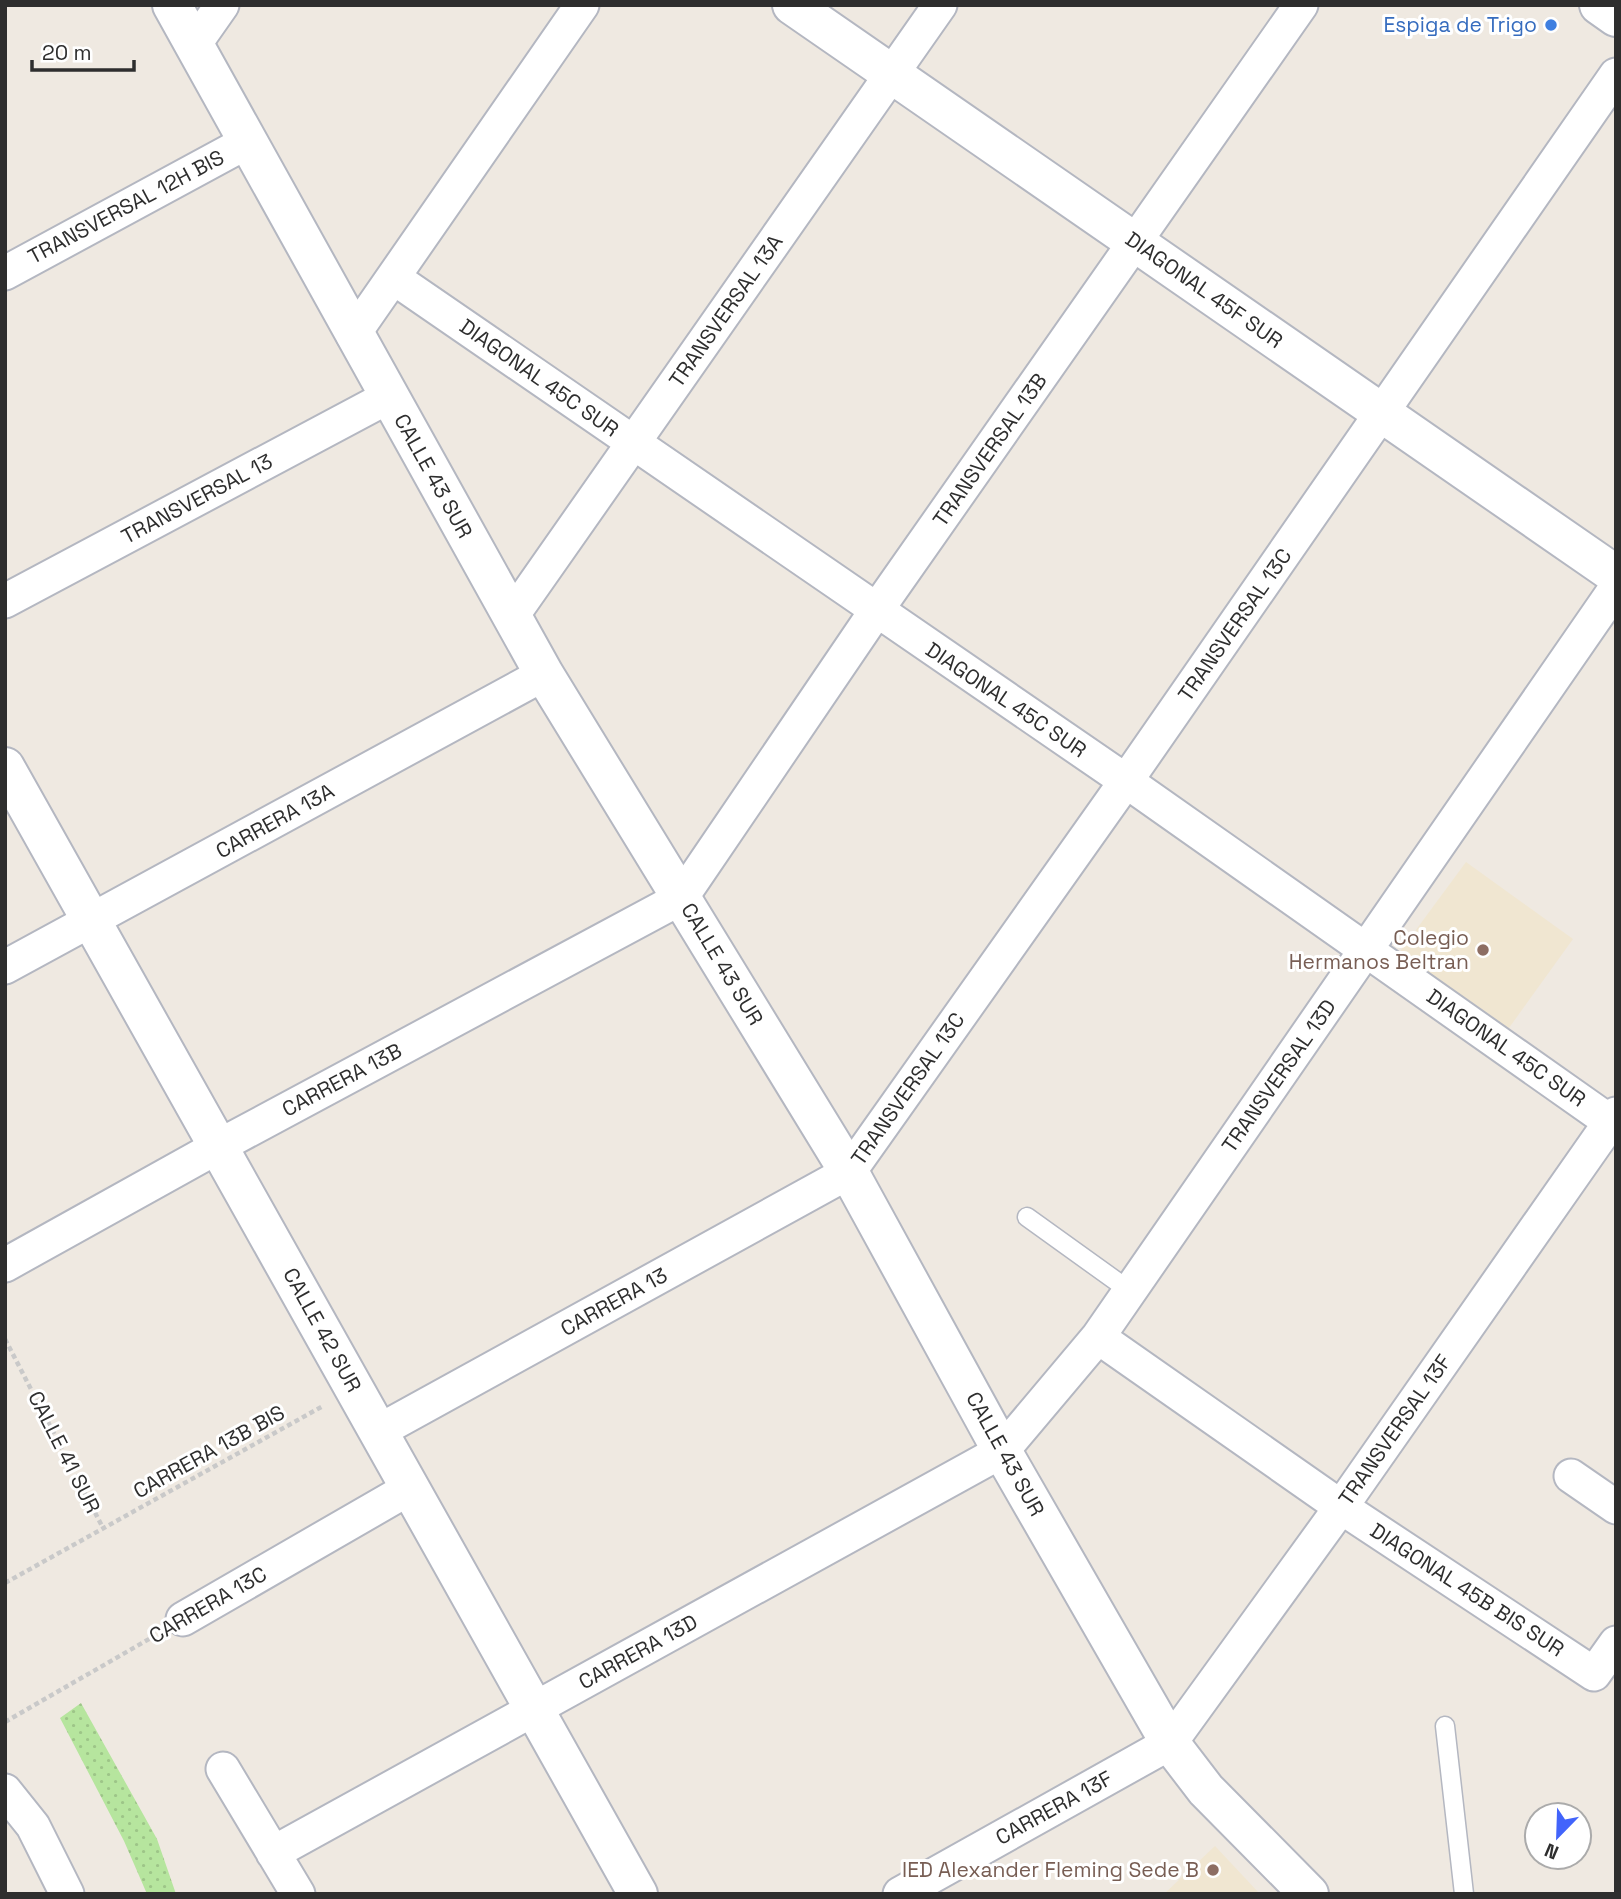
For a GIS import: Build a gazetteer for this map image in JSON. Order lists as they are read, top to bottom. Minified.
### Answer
{"streets":{"street":["TRANSVERSAL 12H BIS","DIAGONAL 45F SUR","TRANSVERSAL 13A","DIAGONAL 45C SUR","TRANSVERSAL 13B","CALLE 43 SUR","TRANSVERSAL 13","TRANSVERSAL 13C","CARRERA 13A","TRANSVERSAL 13D","CARRERA 13B","CARRERA 13","CALLE 42 SUR","TRANSVERSAL 13F","DIAGONAL 45B BIS SUR","CARRERA 13C","CARRERA 13D","CARRERA 13F"],"path":["CALLE 41 SUR","CARRERA 13B BIS"]},"crossings":[["TRANSVERSAL 12H BIS","CALLE 43 SUR"],["DIAGONAL 45F SUR","TRANSVERSAL 13A"],["DIAGONAL 45F SUR","TRANSVERSAL 13B"],["DIAGONAL 45F SUR","TRANSVERSAL 13C"],["TRANSVERSAL 13A","DIAGONAL 45C SUR"],["TRANSVERSAL 13A","CALLE 43 SUR"],["DIAGONAL 45C SUR","TRANSVERSAL 13B"],["DIAGONAL 45C SUR","TRANSVERSAL 13C"],["DIAGONAL 45C SUR","TRANSVERSAL 13D"],["DIAGONAL 45C SUR","TRANSVERSAL 13F"],["TRANSVERSAL 13B","CALLE 43 SUR"],["TRANSVERSAL 13B","CARRERA 13B"],["CALLE 43 SUR","TRANSVERSAL 13"],["CALLE 43 SUR","TRANSVERSAL 13C"],["CALLE 43 SUR","CARRERA 13A"],["CALLE 43 SUR","TRANSVERSAL 13D"],["CALLE 43 SUR","CARRERA 13B"],["CALLE 43 SUR","CARRERA 13"],["CALLE 43 SUR","TRANSVERSAL 13F"],["CALLE 43 SUR","CARRERA 13D"],["CALLE 43 SUR","CARRERA 13F"],["TRANSVERSAL 13C","CARRERA 13"],["CARRERA 13A","CALLE 42 SUR"],["TRANSVERSAL 13D","DIAGONAL 45B BIS SUR"],["TRANSVERSAL 13D","CARRERA 13D"],["CARRERA 13B","CALLE 42 SUR"],["CARRERA 13","CALLE 42 SUR"],["CALLE 42 SUR","CARRERA 13B BIS"],["CALLE 42 SUR","CARRERA 13C"],["CALLE 42 SUR","CARRERA 13D"],["TRANSVERSAL 13F","DIAGONAL 45B BIS SUR"],["TRANSVERSAL 13F","CARRERA 13F"],["CALLE 41 SUR","CARRERA 13B BIS"]],"places":["Espiga de Trigo","Colegio Hermanos Beltran","IED Alexander Fleming Sede B"],"scale_bar":"20 m","north":"bottom left"}
